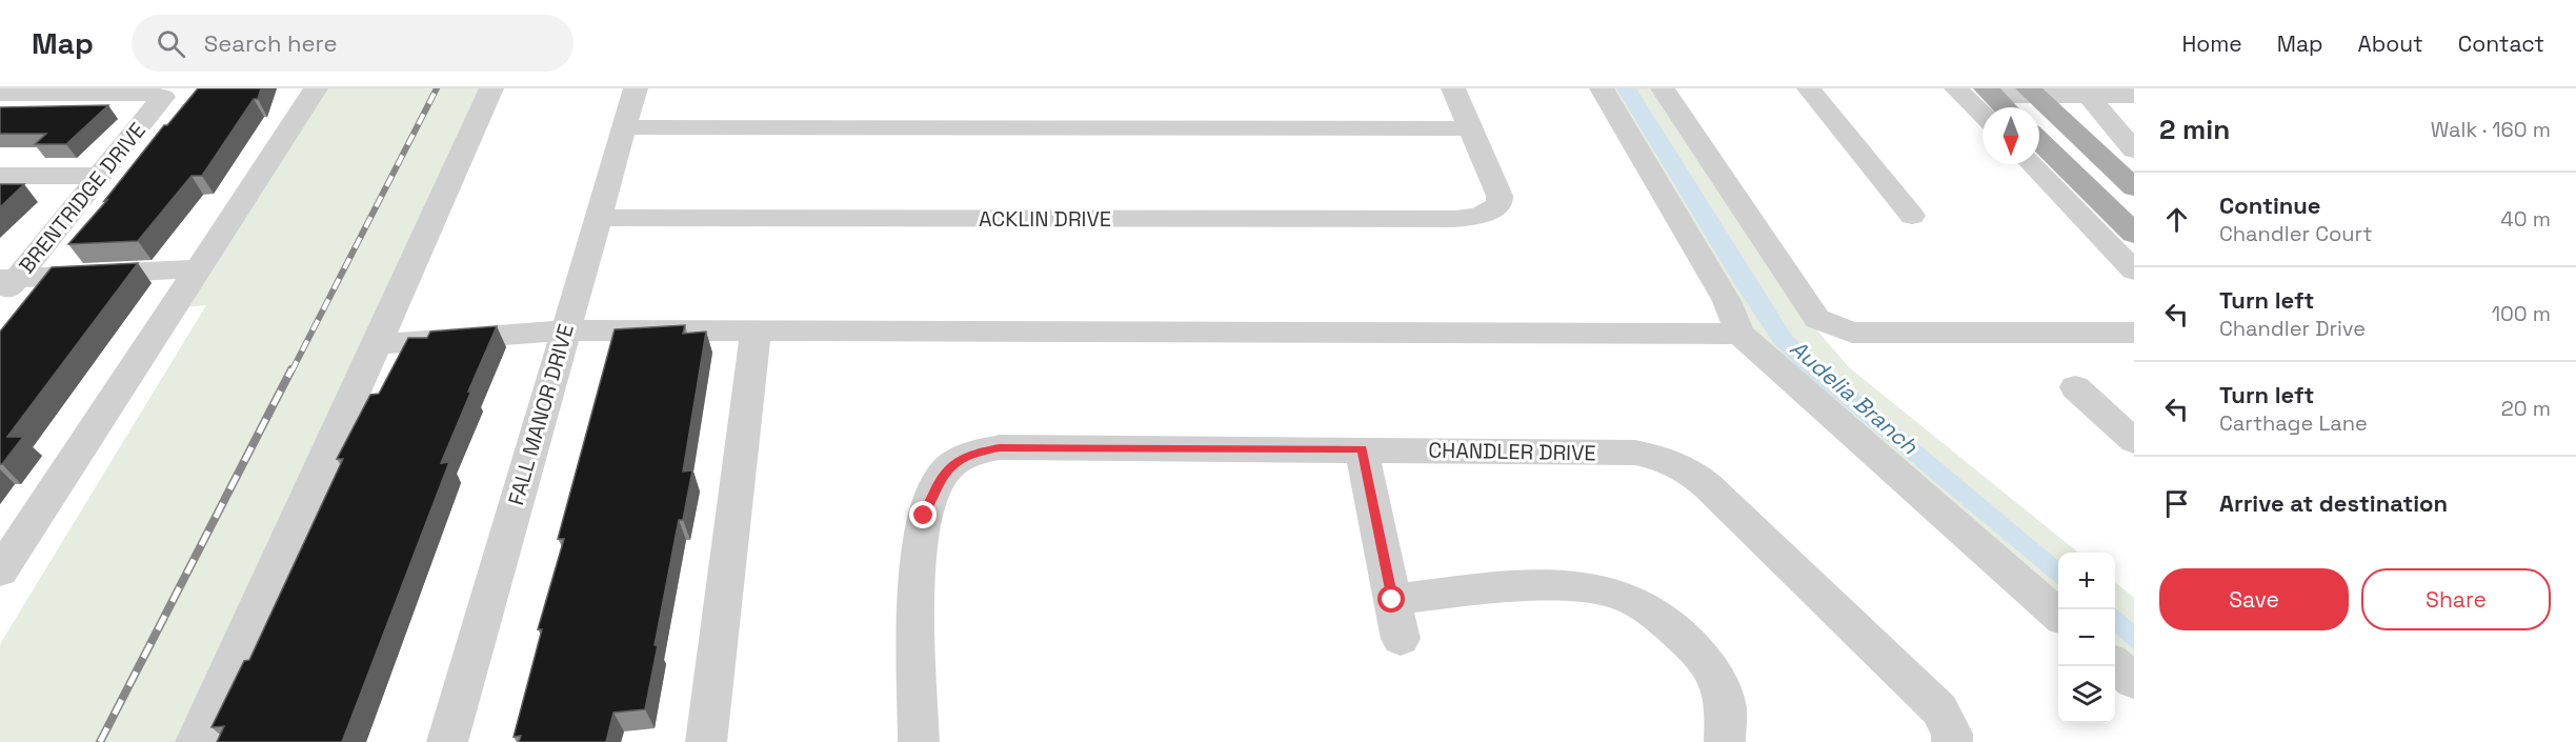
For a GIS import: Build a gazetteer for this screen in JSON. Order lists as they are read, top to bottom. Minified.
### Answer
{"streets":{"street":["BRENTRIDGE DRIVE","ACKLIN DRIVE","FALL MANOR DRIVE","CHANDLER DRIVE"]},"crossings":[["ACKLIN DRIVE","FALL MANOR DRIVE"]],"water":["Audelia Branch"],"north":"bottom","page":{"header":"Map","search":"Search here","nav":["Home","Map","About","Contact"],"heading":["2 min","Walk · 160 m"],"list":[["Continue","Chandler Court","40 m"],["Turn left","Chandler Drive","100 m"],["Turn left","Carthage Lane","20 m"],"Arrive at destination"],"buttons":["Save","Share"],"map_buttons":["+","−"]}}
